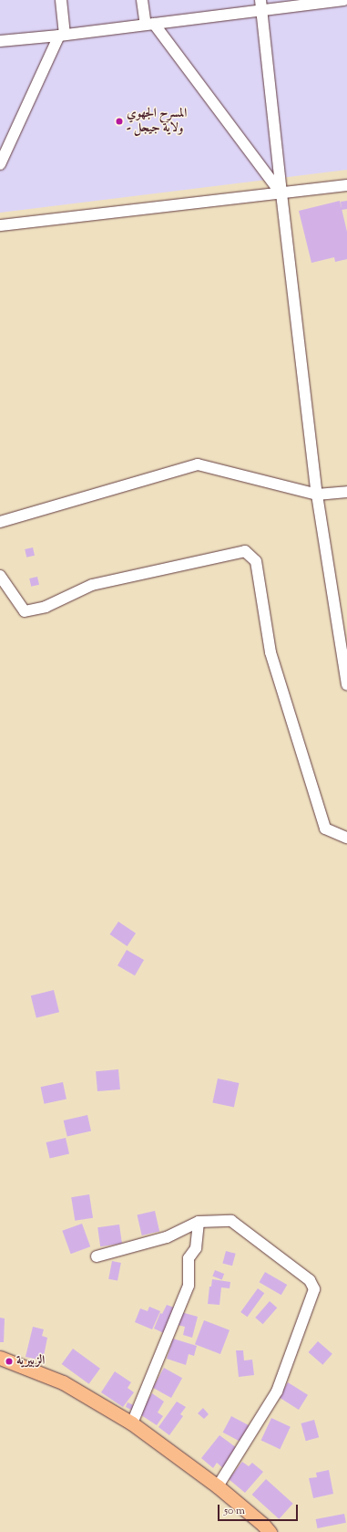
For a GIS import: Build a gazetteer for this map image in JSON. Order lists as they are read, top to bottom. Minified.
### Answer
{"places":["المسرح الجهوي - ولاية جيجل","الزبيرية"],"scale_bar":"50 m"}
